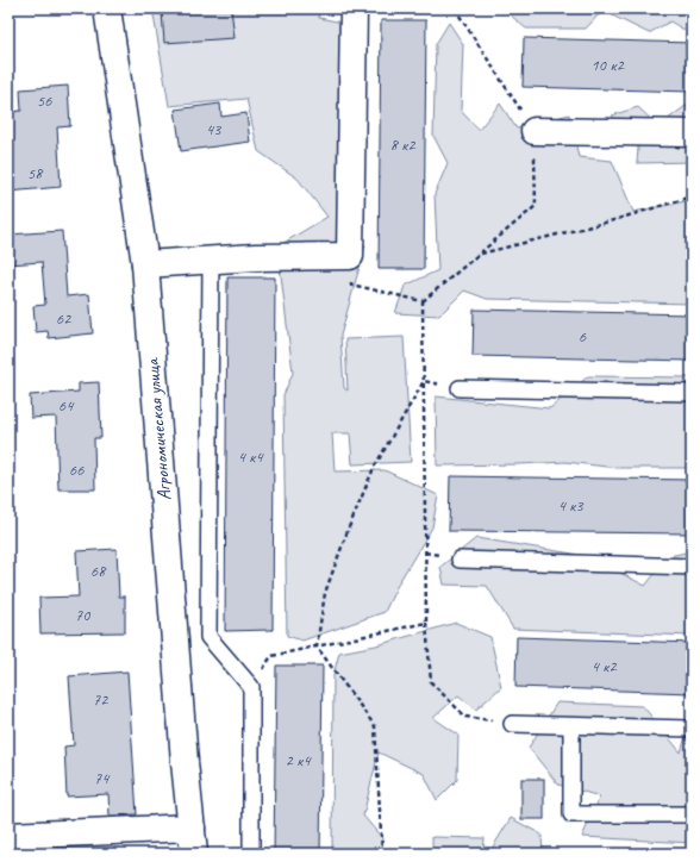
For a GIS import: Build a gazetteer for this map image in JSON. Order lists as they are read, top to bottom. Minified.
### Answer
{"streets":{"street":["Агрономическая улица"]},"house_numbers":["10 к2","56","43","8 к2","58","62","6","64","4 к4","66","4 к3","68","70","4 к2","72","2 к4","74"]}
